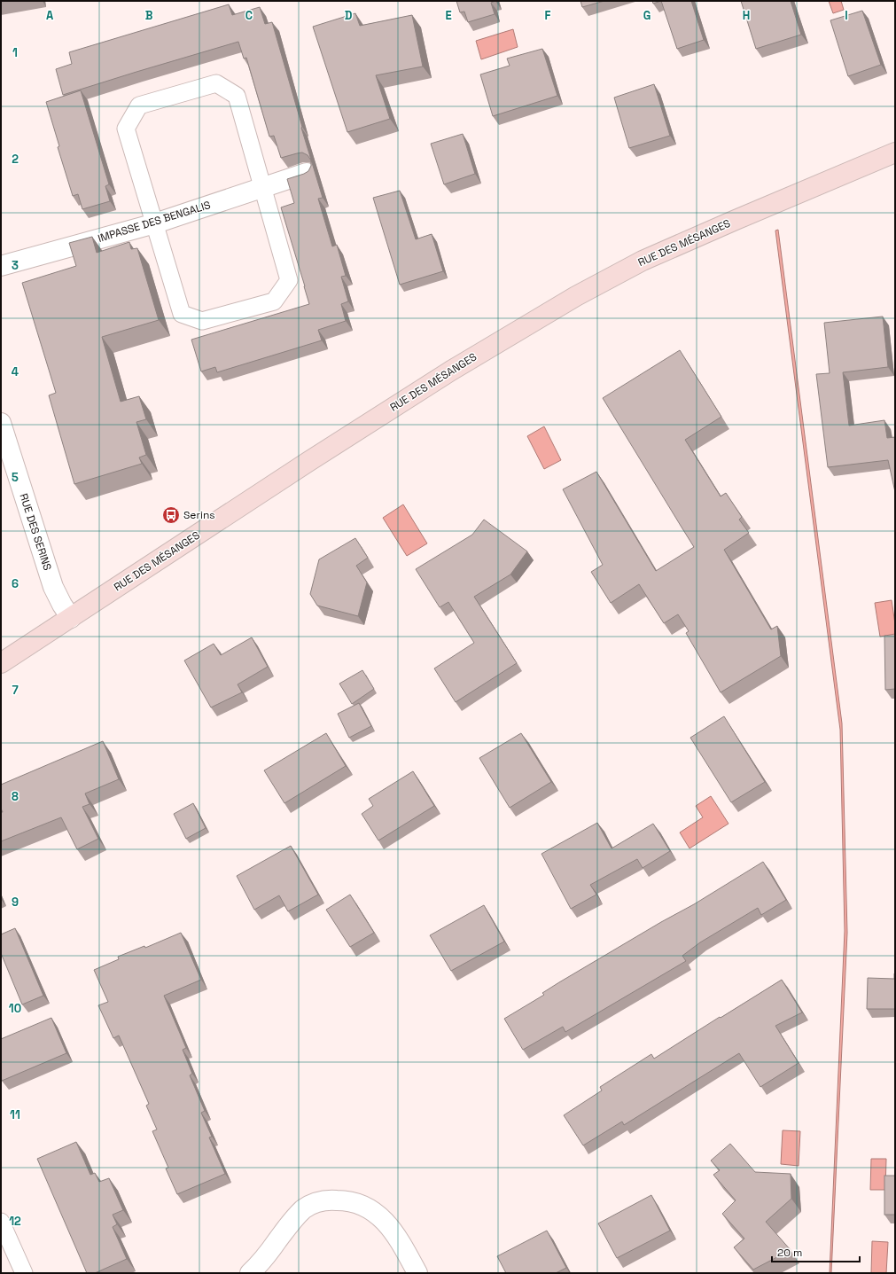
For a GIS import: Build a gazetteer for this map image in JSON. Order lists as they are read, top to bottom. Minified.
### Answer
{"streets":{"main road":["RUE DES MÉSANGES"],"street":["IMPASSE DES BENGALIS","RUE DES SERINS"]},"crossings":[["RUE DES MÉSANGES","RUE DES SERINS"]],"places":{"bus stop":["Serins"]},"scale_bar":"20 m","grid":{"columns":["A","B","C","D","E","F","G","H","I"],"rows":["1","2","3","4","5","6","7","8","9","10","11","12"]}}
